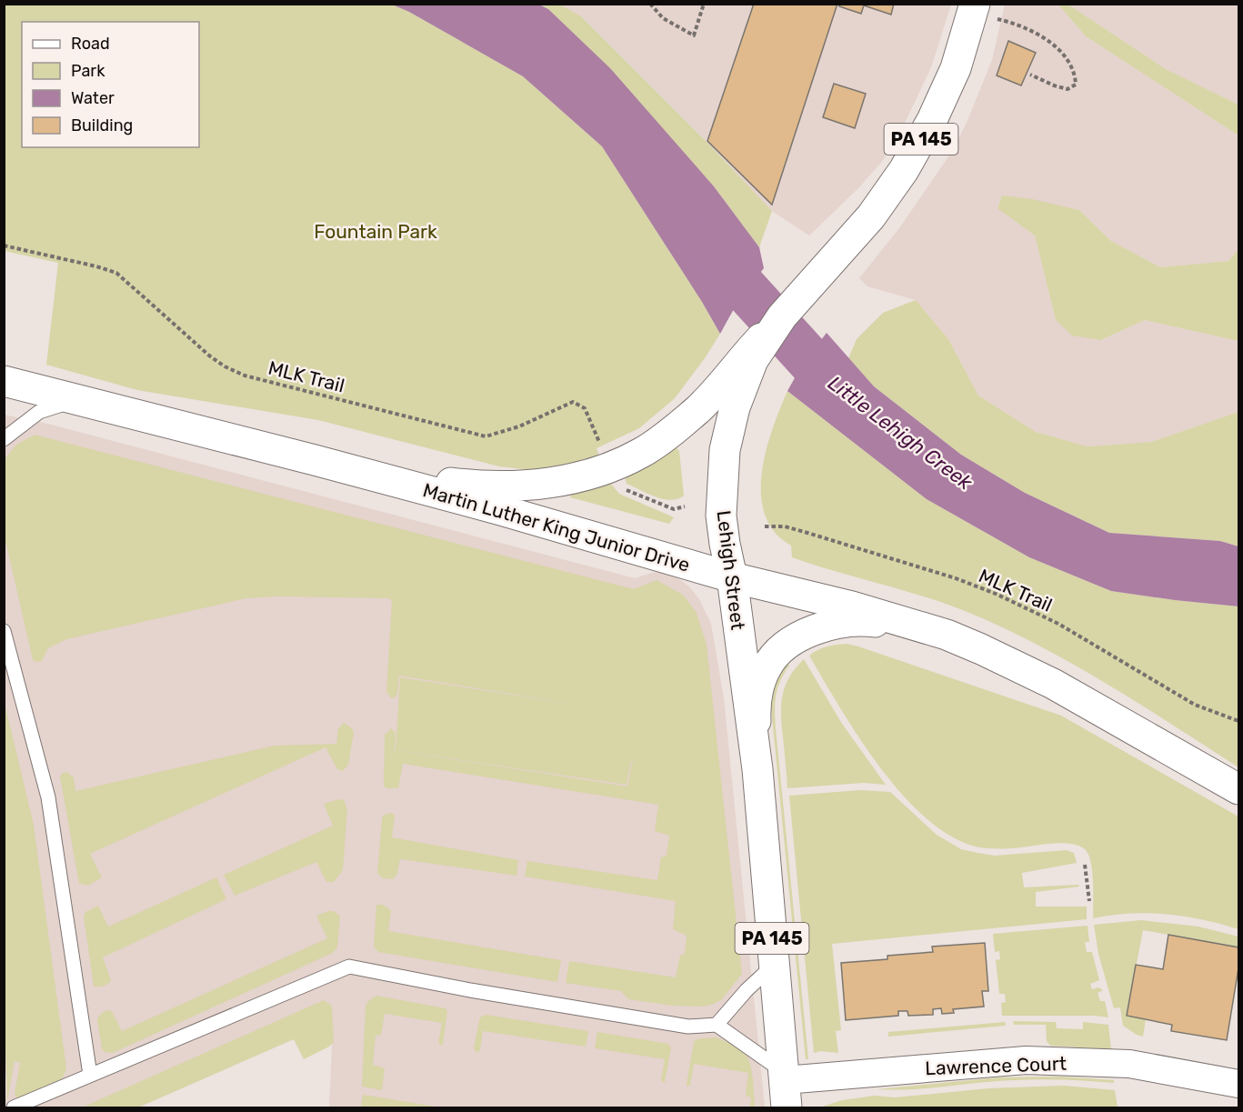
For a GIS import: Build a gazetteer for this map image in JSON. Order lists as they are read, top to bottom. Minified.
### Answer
{"streets":{"main road":["PA 145","Martin Luther King Junior Drive","Lehigh Street"],"street":["Lawrence Court"],"path":["MLK Trail"]},"crossings":[["Martin Luther King Junior Drive","Lehigh Street"],["Lehigh Street","Lawrence Court"]],"water":["Little Lehigh Creek"],"parks":["Fountain Park"],"legend":["Road","Park","Water","Building"]}
